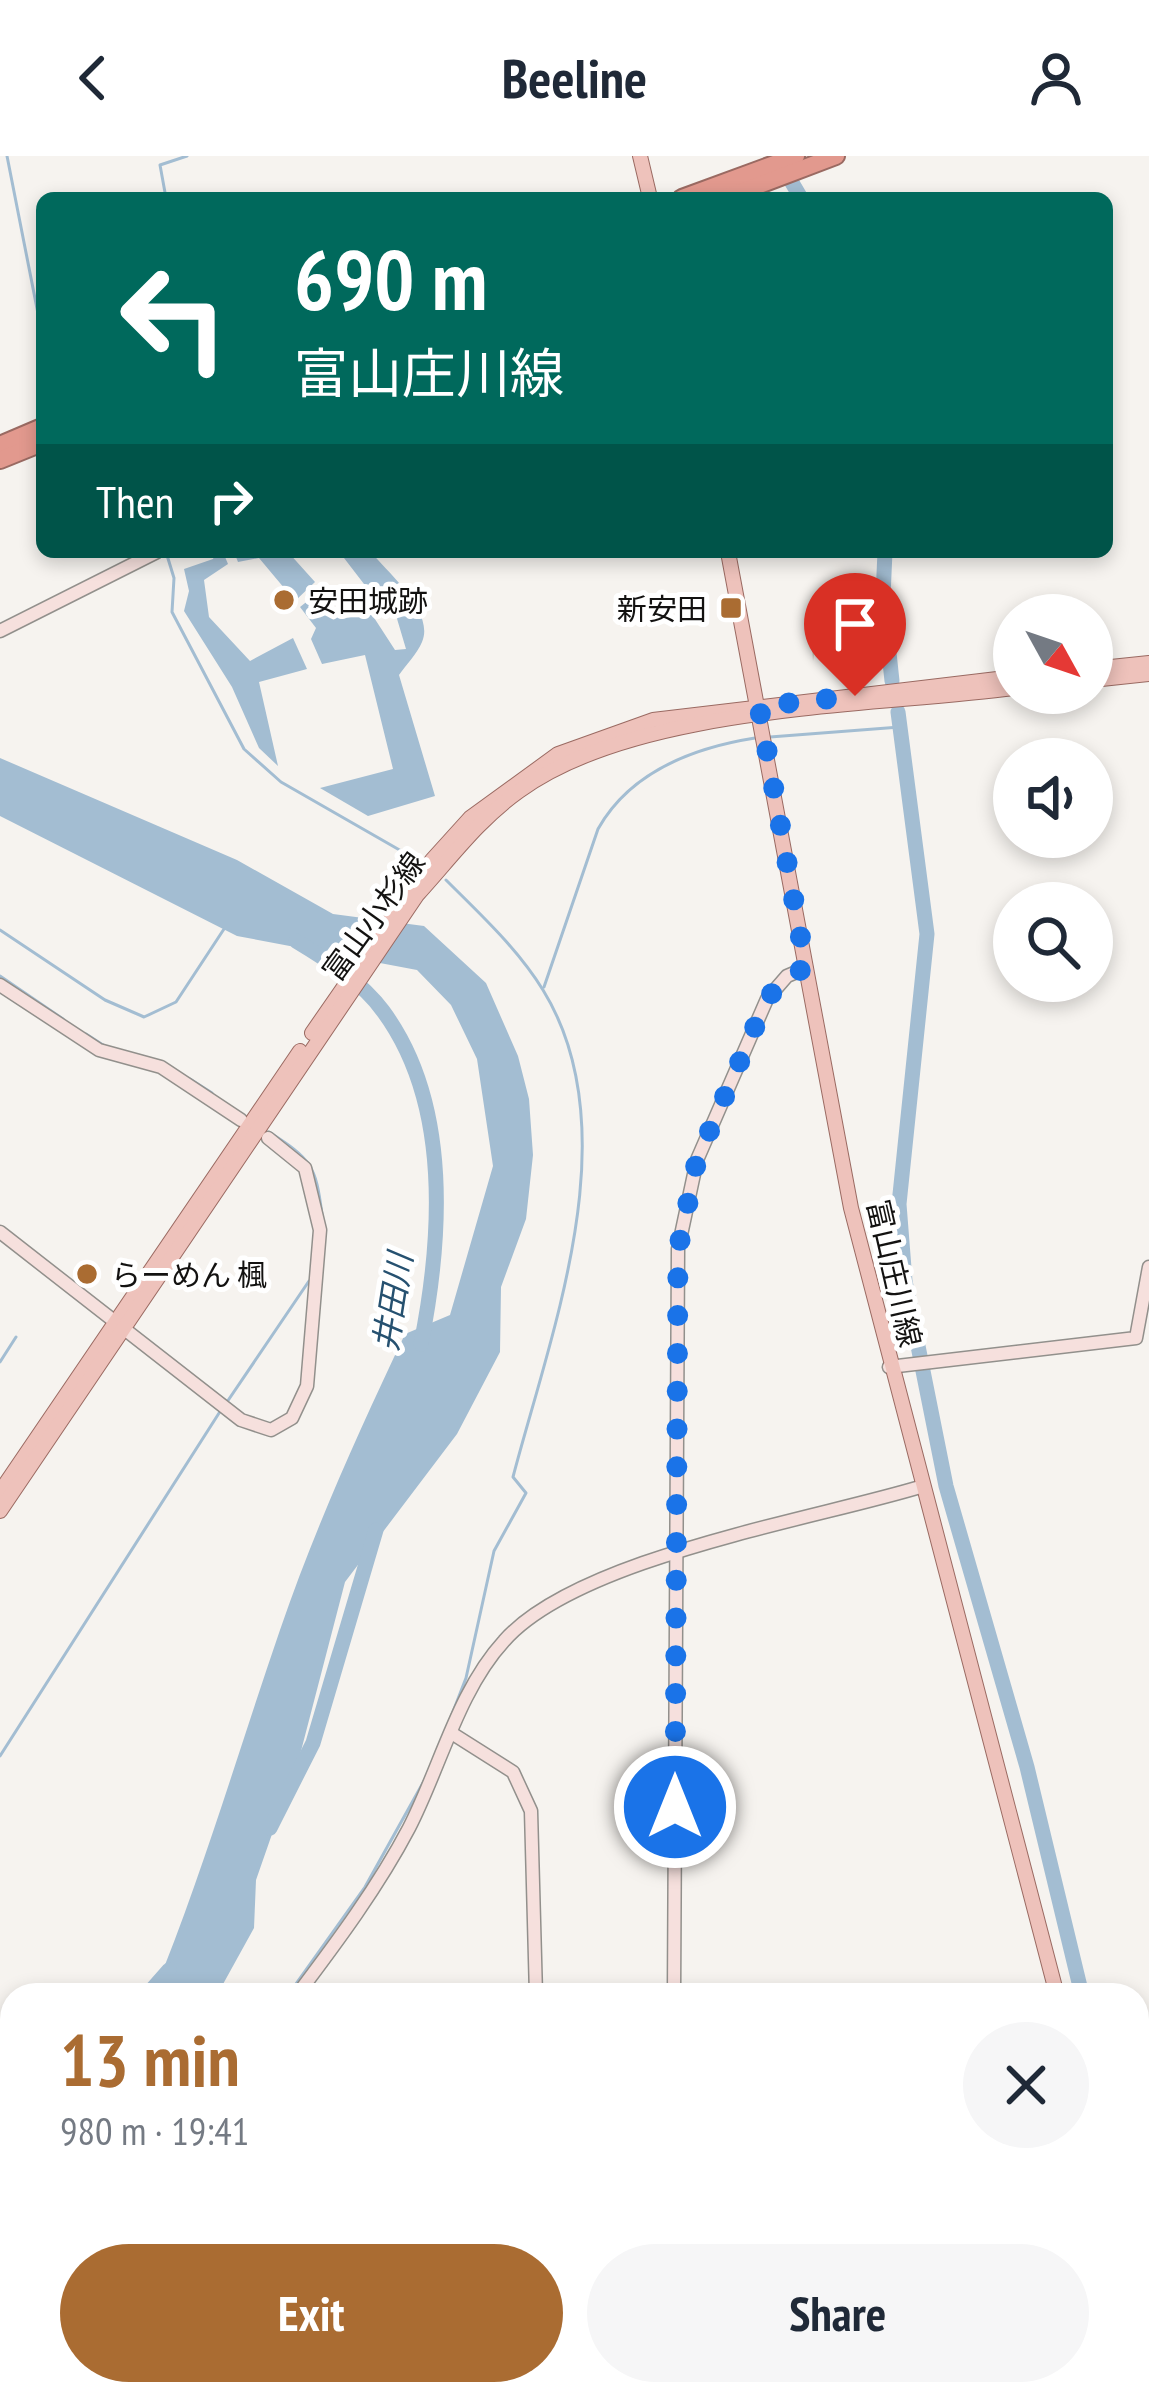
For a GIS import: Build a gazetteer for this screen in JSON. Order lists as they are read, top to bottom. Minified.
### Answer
{"streets":{"main road":["富山小杉線","富山庄川線"]},"crossings":[["富山小杉線","富山庄川線"]],"water":["井田川"],"places":{"other":["安田城跡","らーめん 楓"],"transit":["新安田"]},"north":"bottom right","page":{"header":"Beeline","turn":["690 m","富山庄川線"],"then":"Then","heading":["13 min","980 m · 19:41"],"buttons":["Exit","Share"]}}
